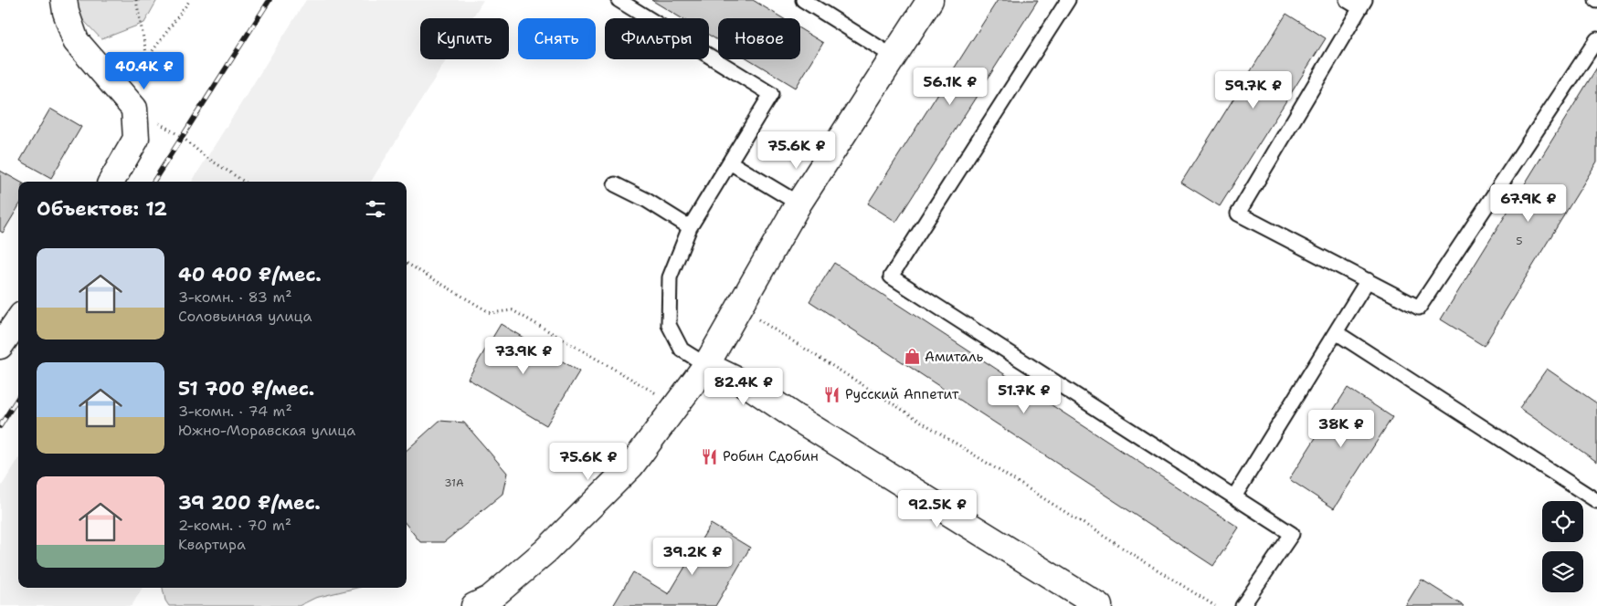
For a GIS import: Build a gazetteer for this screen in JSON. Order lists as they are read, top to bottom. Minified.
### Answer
{"places":{"shop":["Амиталь"],"restaurant":["Русский Аппетит","Робин Сдобин"]},"house_numbers":["5","31А"],"page":{"chip":["Купить","Снять","Фильтры","Новое"],"price":["40.4K ₽","56.1K ₽","59.7K ₽","75.6K ₽","67.9K ₽","73.9K ₽","82.4K ₽","51.7K ₽","38K ₽","75.6K ₽","92.5K ₽","39.2K ₽"],"heading":"Объектов: 12","list":[{"name":"40 400 ₽/мес.","note":"3-комн. · 83 m² · Соловьиная улица"},{"name":"51 700 ₽/мес.","note":"3-комн. · 74 m² · Южно-Моравская улица"},{"name":"39 200 ₽/мес.","note":"2-комн. · 70 m² · Квартира"}]}}
